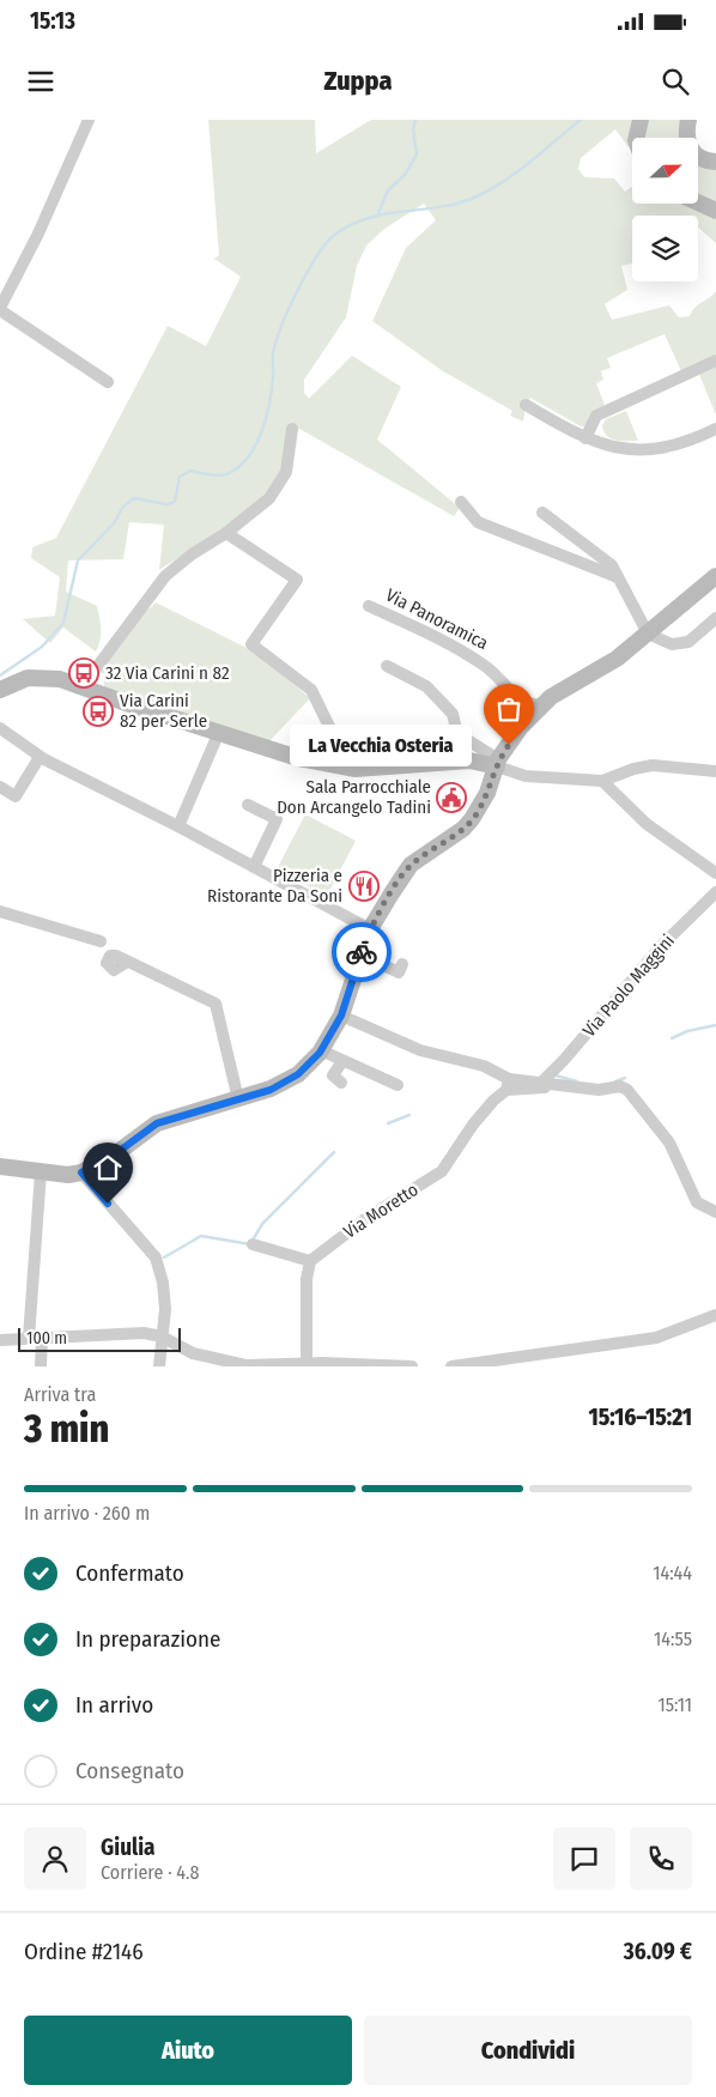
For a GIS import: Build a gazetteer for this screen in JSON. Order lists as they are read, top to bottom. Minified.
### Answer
{"streets":{"street":["Via Panoramica","Via Paolo Maggini","Via Moretto"]},"places":{"bus stop":["32 Via Carini n 82","Via Carini 82 per Serle"],"other":["La Vecchia Osteria"],"public building":["Sala Parrocchiale Don Arcangelo Tadini"],"restaurant":["Pizzeria e Ristorante Da Soni"]},"scale_bar":"100 m","north":"right","page":{"status":"15:13","header":"Zuppa","bubble":"La Vecchia Osteria","scale":"100 m","heading":["3 min","Arriva tra","15:16–15:21"],"panel":["Giulia","Corriere · 4.8","Ordine #2146","36.09 €"],"bar":"In arrivo · 260 m","list":[["Confermato","14:44"],["In preparazione","14:55"],["In arrivo","15:11"],"Consegnato"],"buttons":["Aiuto","Condividi"]}}
